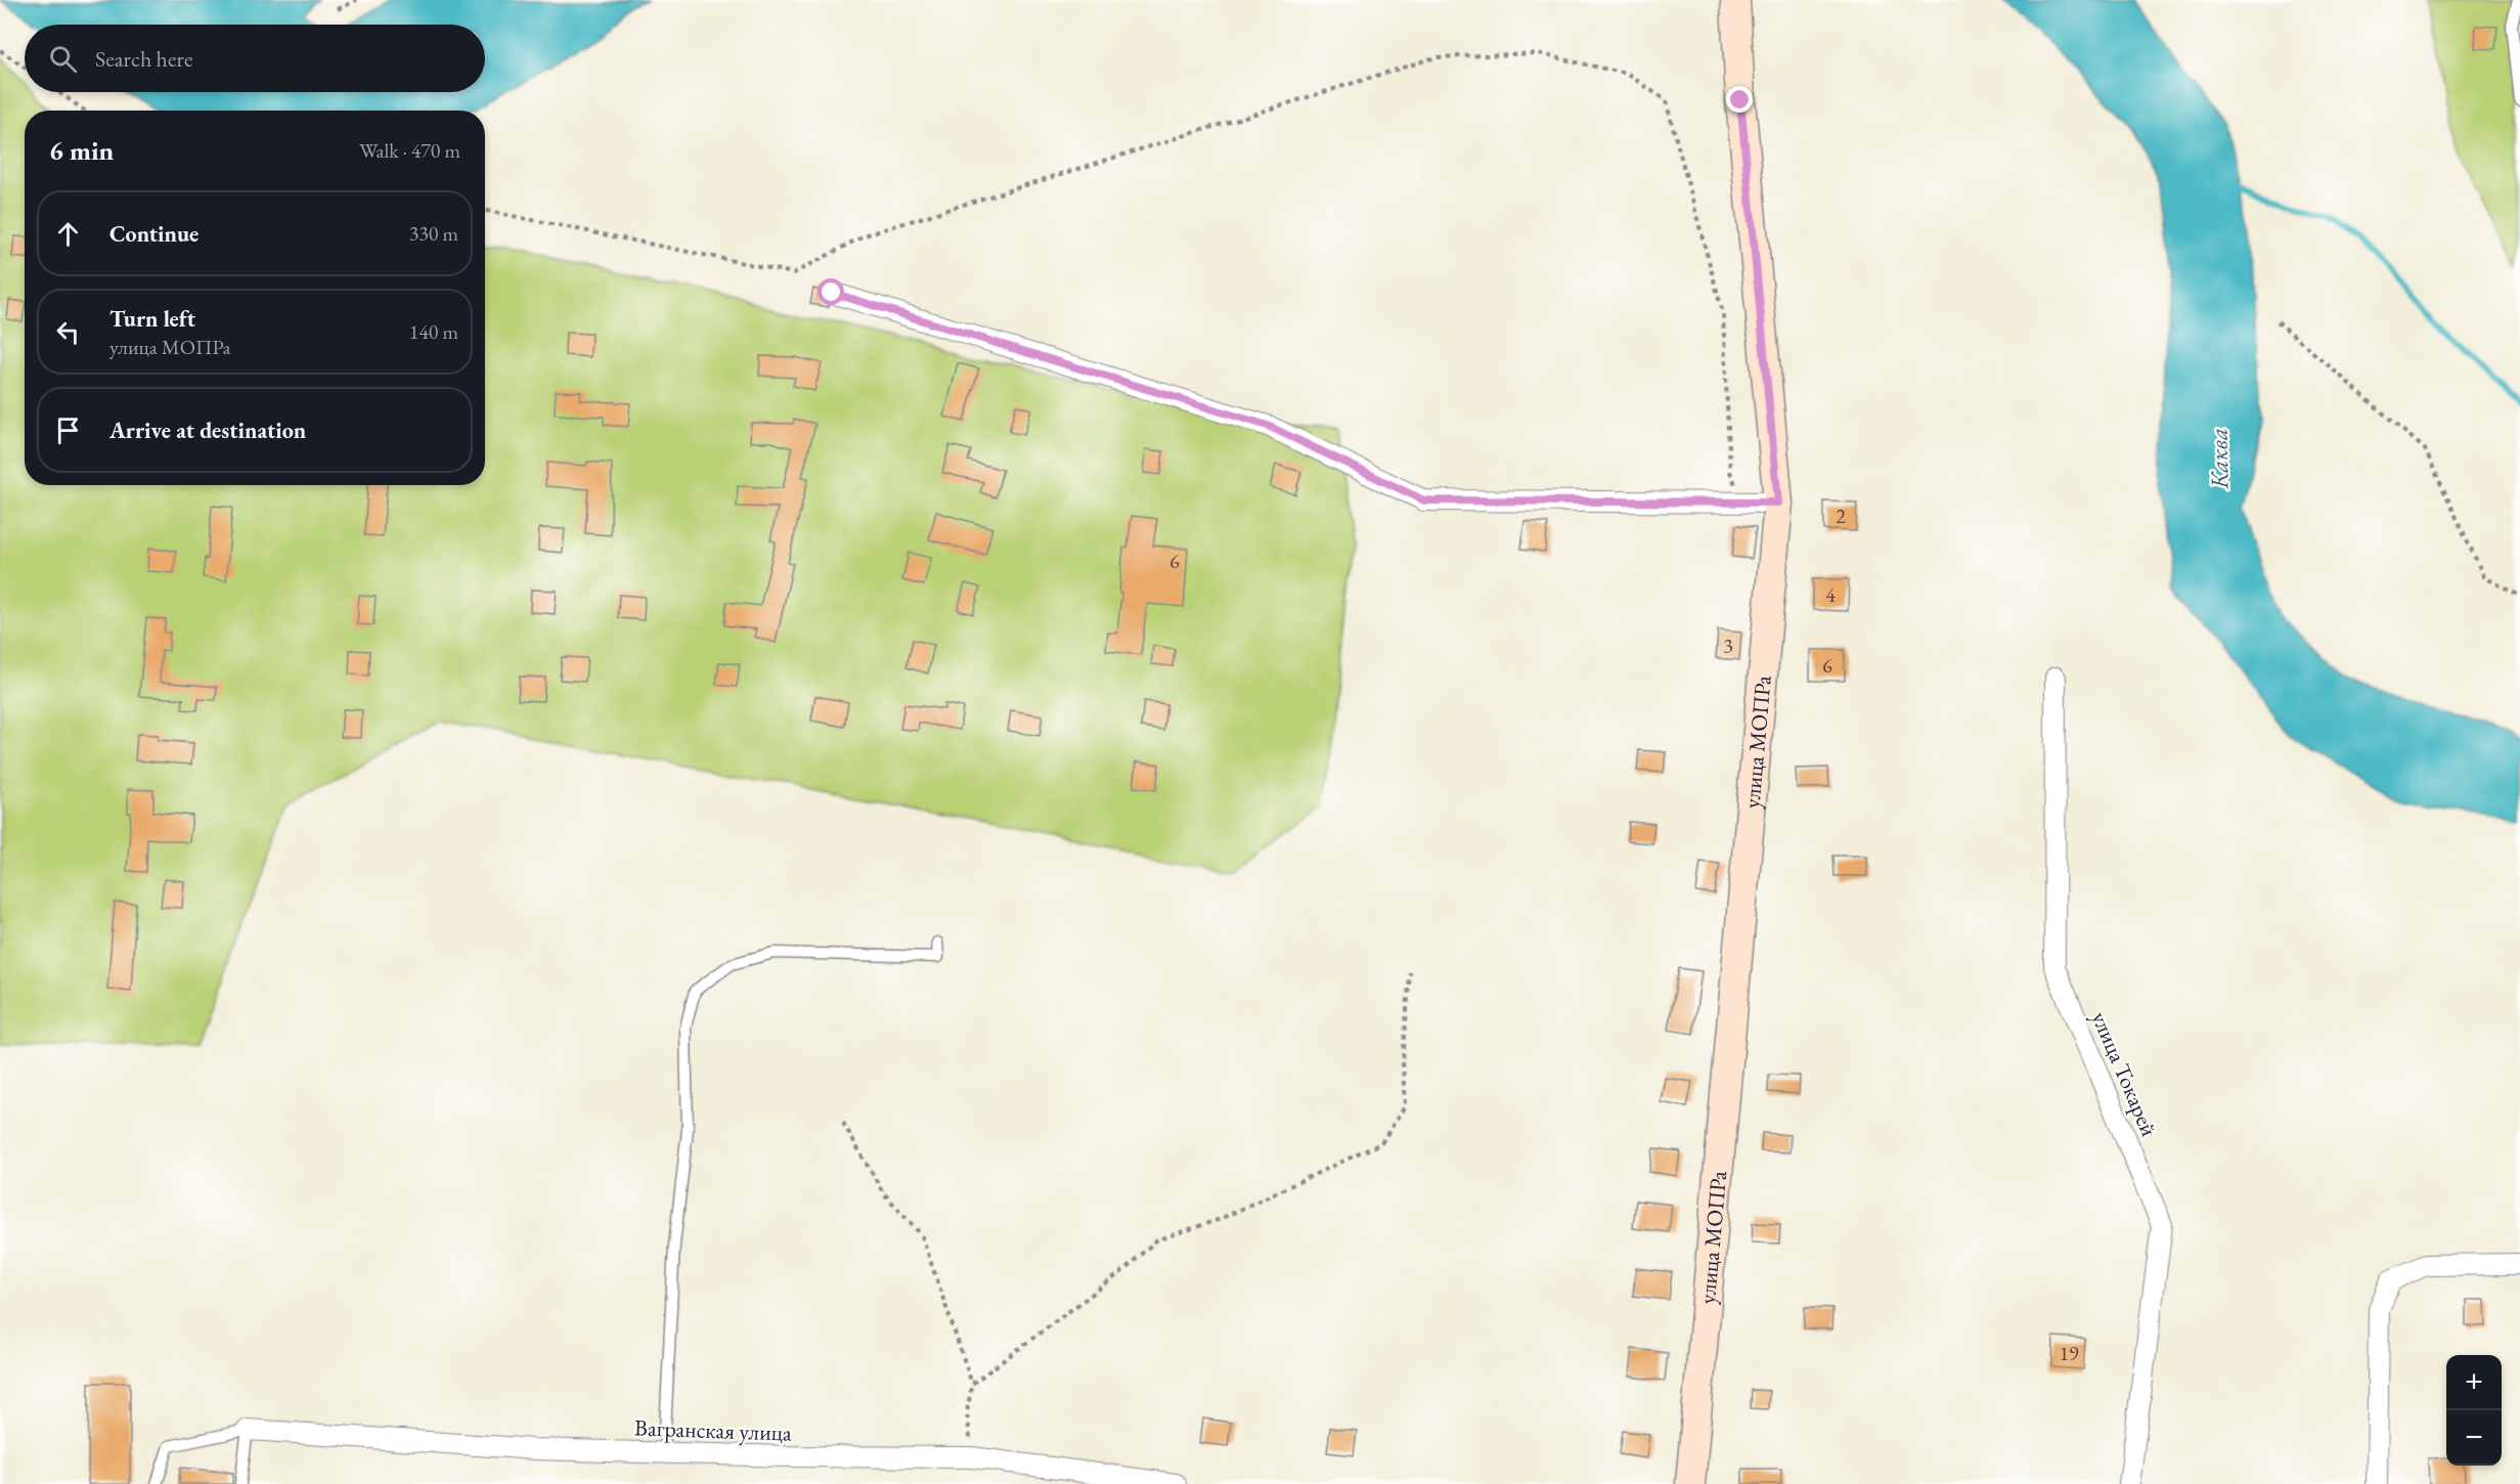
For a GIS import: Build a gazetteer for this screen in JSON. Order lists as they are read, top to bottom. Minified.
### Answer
{"streets":{"main road":["улица МОПРа"],"street":["улица Токарей","Вагранская улица"]},"water":["Каква"],"house_numbers":["2","6","4","3","6","19"],"page":{"search":"Search here","heading":["6 min","Walk · 470 m"],"list":[["Continue","330 m"],["Turn left","улица МОПРа","140 m"],"Arrive at destination"],"map_buttons":["+","−"]}}
